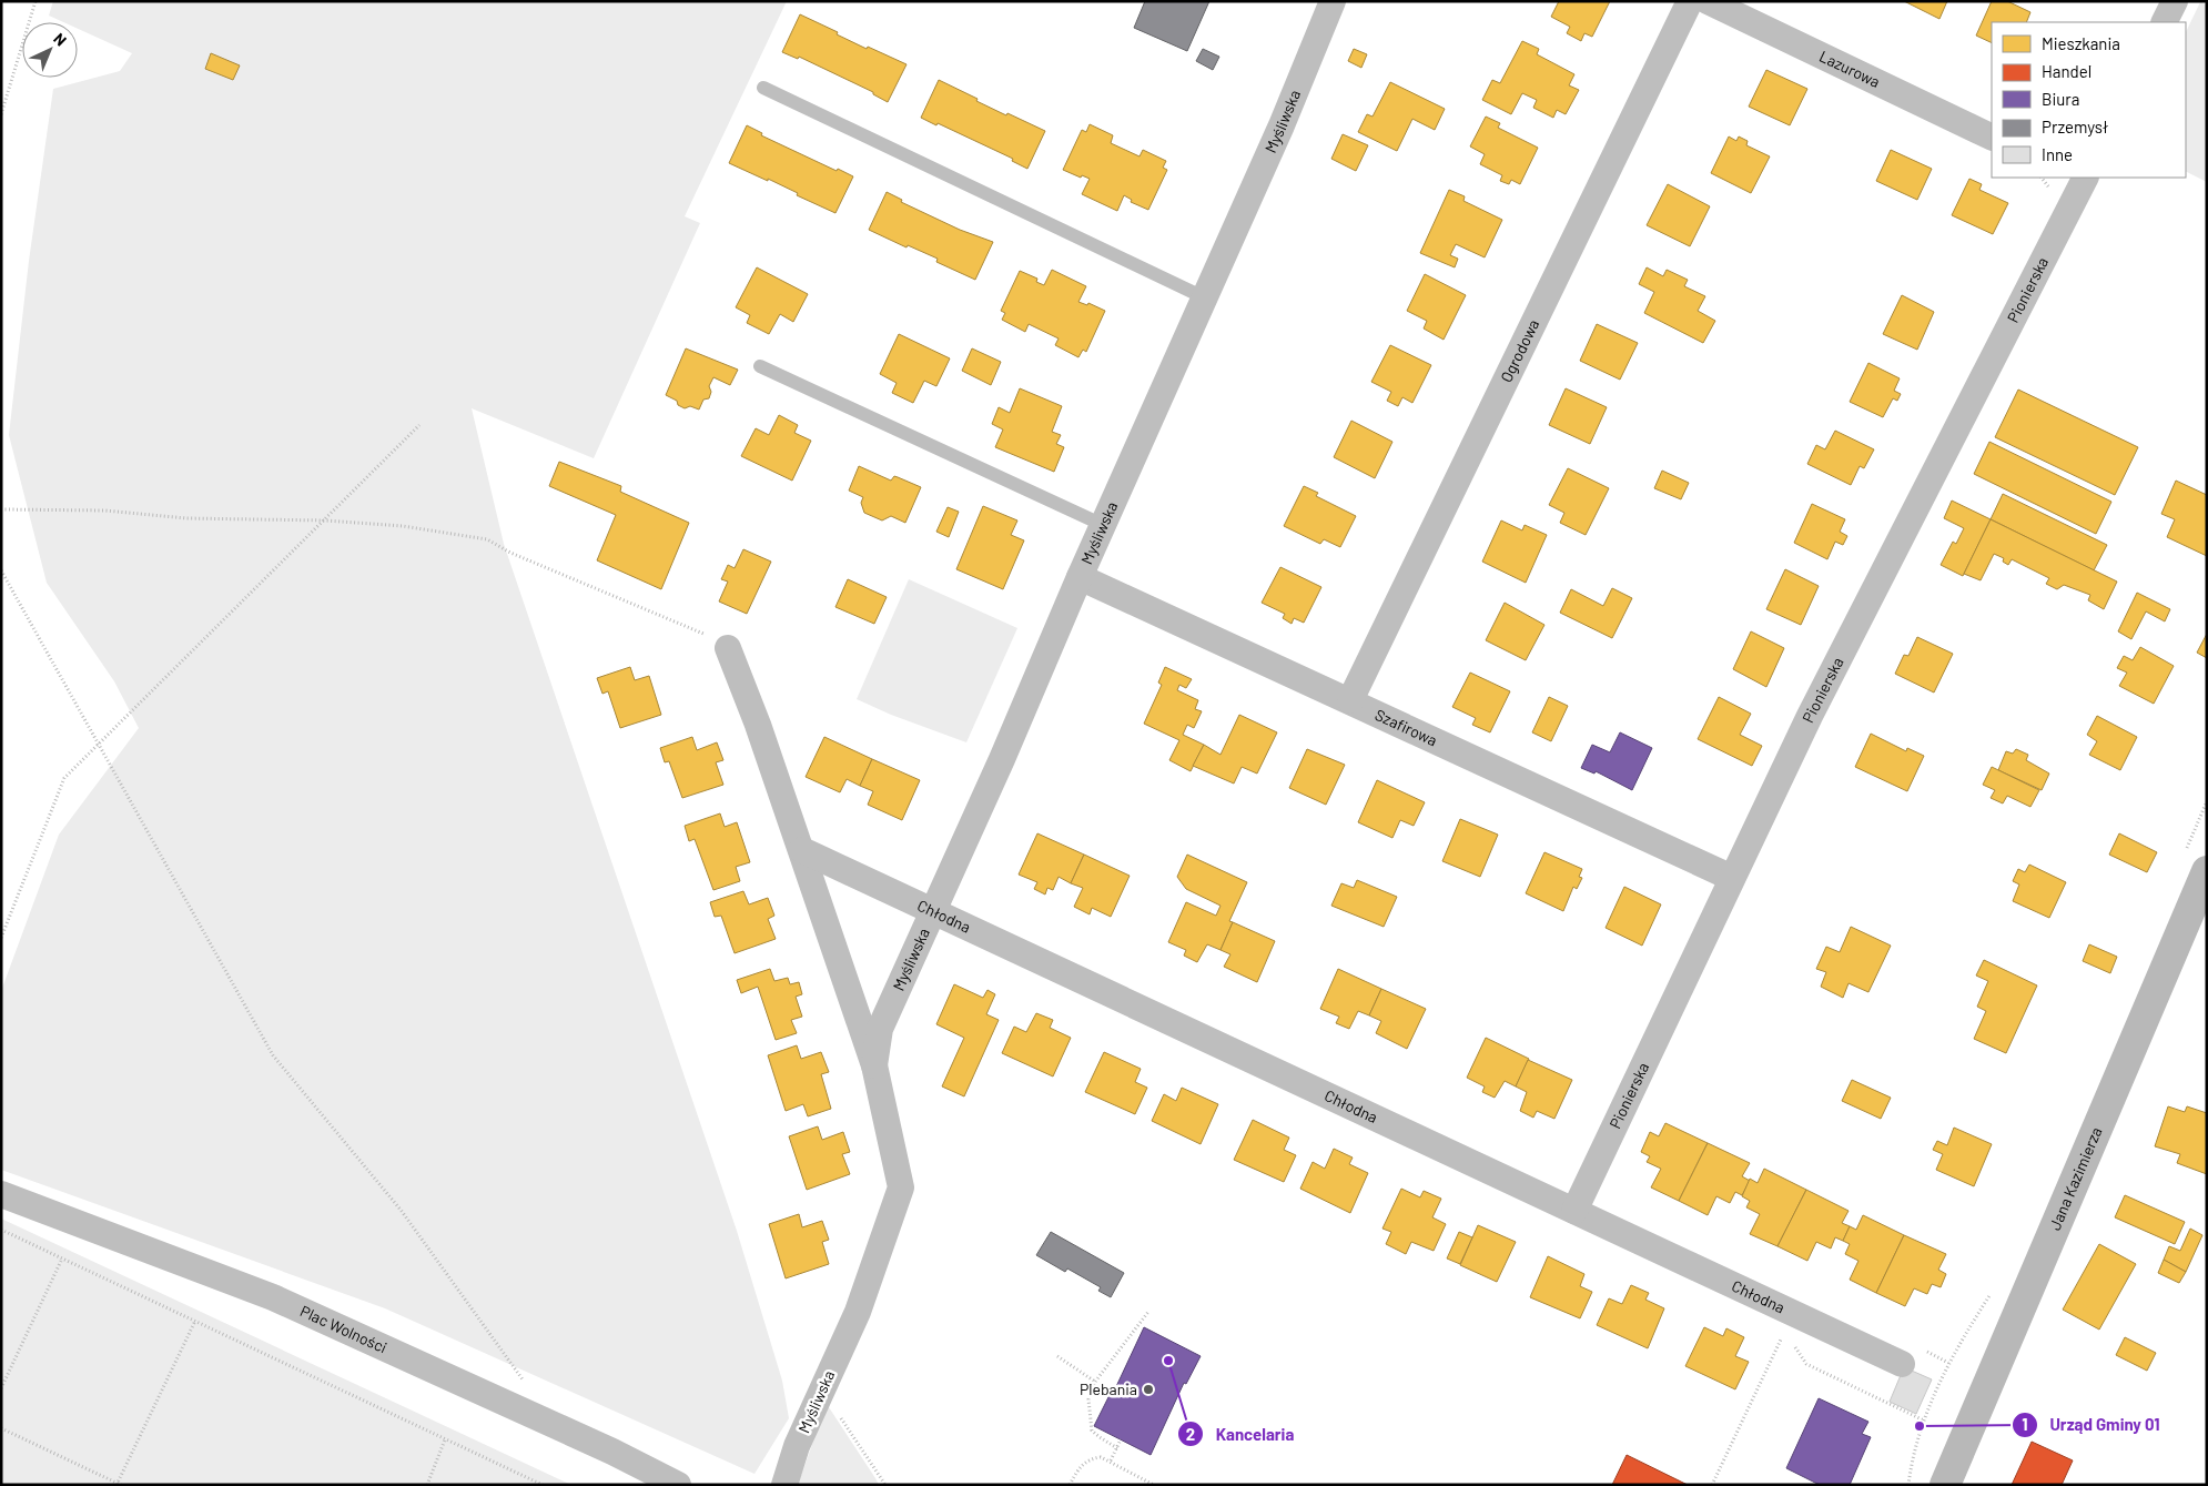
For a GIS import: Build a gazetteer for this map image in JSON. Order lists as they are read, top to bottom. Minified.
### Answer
{"streets":{"main road":["Jana Kazimierza"],"street":["Lazurowa","Myśliwska","Pionierska","Ogrodowa","Szafirowa","Chłodna","Plac Wolności"]},"crossings":[["Myśliwska","Szafirowa"],["Myśliwska","Chłodna"],["Pionierska","Szafirowa"],["Pionierska","Chłodna"],["Ogrodowa","Szafirowa"]],"places":["Kancelaria","Plebania","Urząd Gminy 01"],"legend":["Mieszkania","Handel","Biura","Przemysł","Inne"],"north":"top right"}
